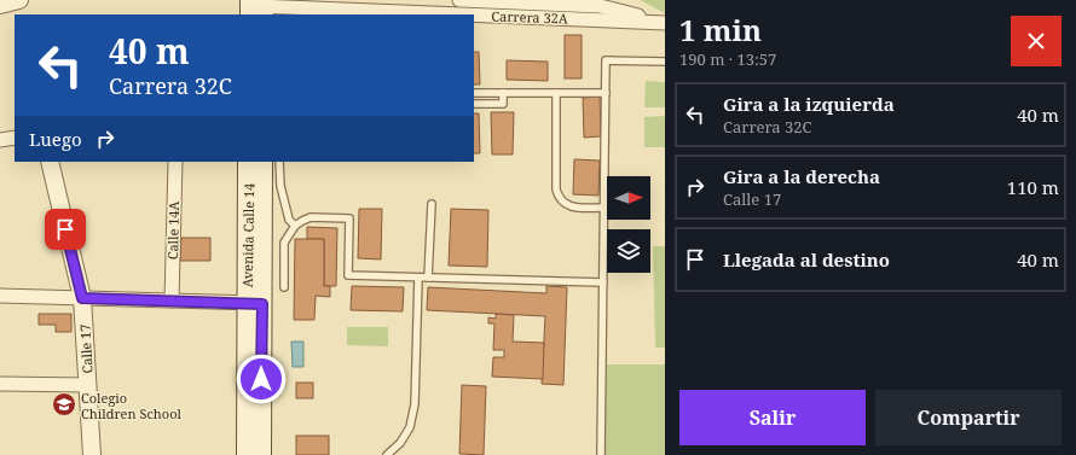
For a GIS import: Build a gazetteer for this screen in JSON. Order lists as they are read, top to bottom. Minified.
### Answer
{"streets":{"main road":["Avenida Calle 14"],"street":["Carrera 32A","Calle 14A","Calle 17"]},"places":{"school or university":["Colegio Children School"]},"north":"right","page":{"heading":["1 min","190 m · 13:57"],"turn":["40 m","Carrera 32C"],"list":[{"name":"Gira a la izquierda","note":"Carrera 32C","value":"40 m"},{"name":"Gira a la derecha","note":"Calle 17","value":"110 m"},{"name":"Llegada al destino","value":"40 m"}],"then":"Luego","buttons":["Salir","Compartir"]}}
